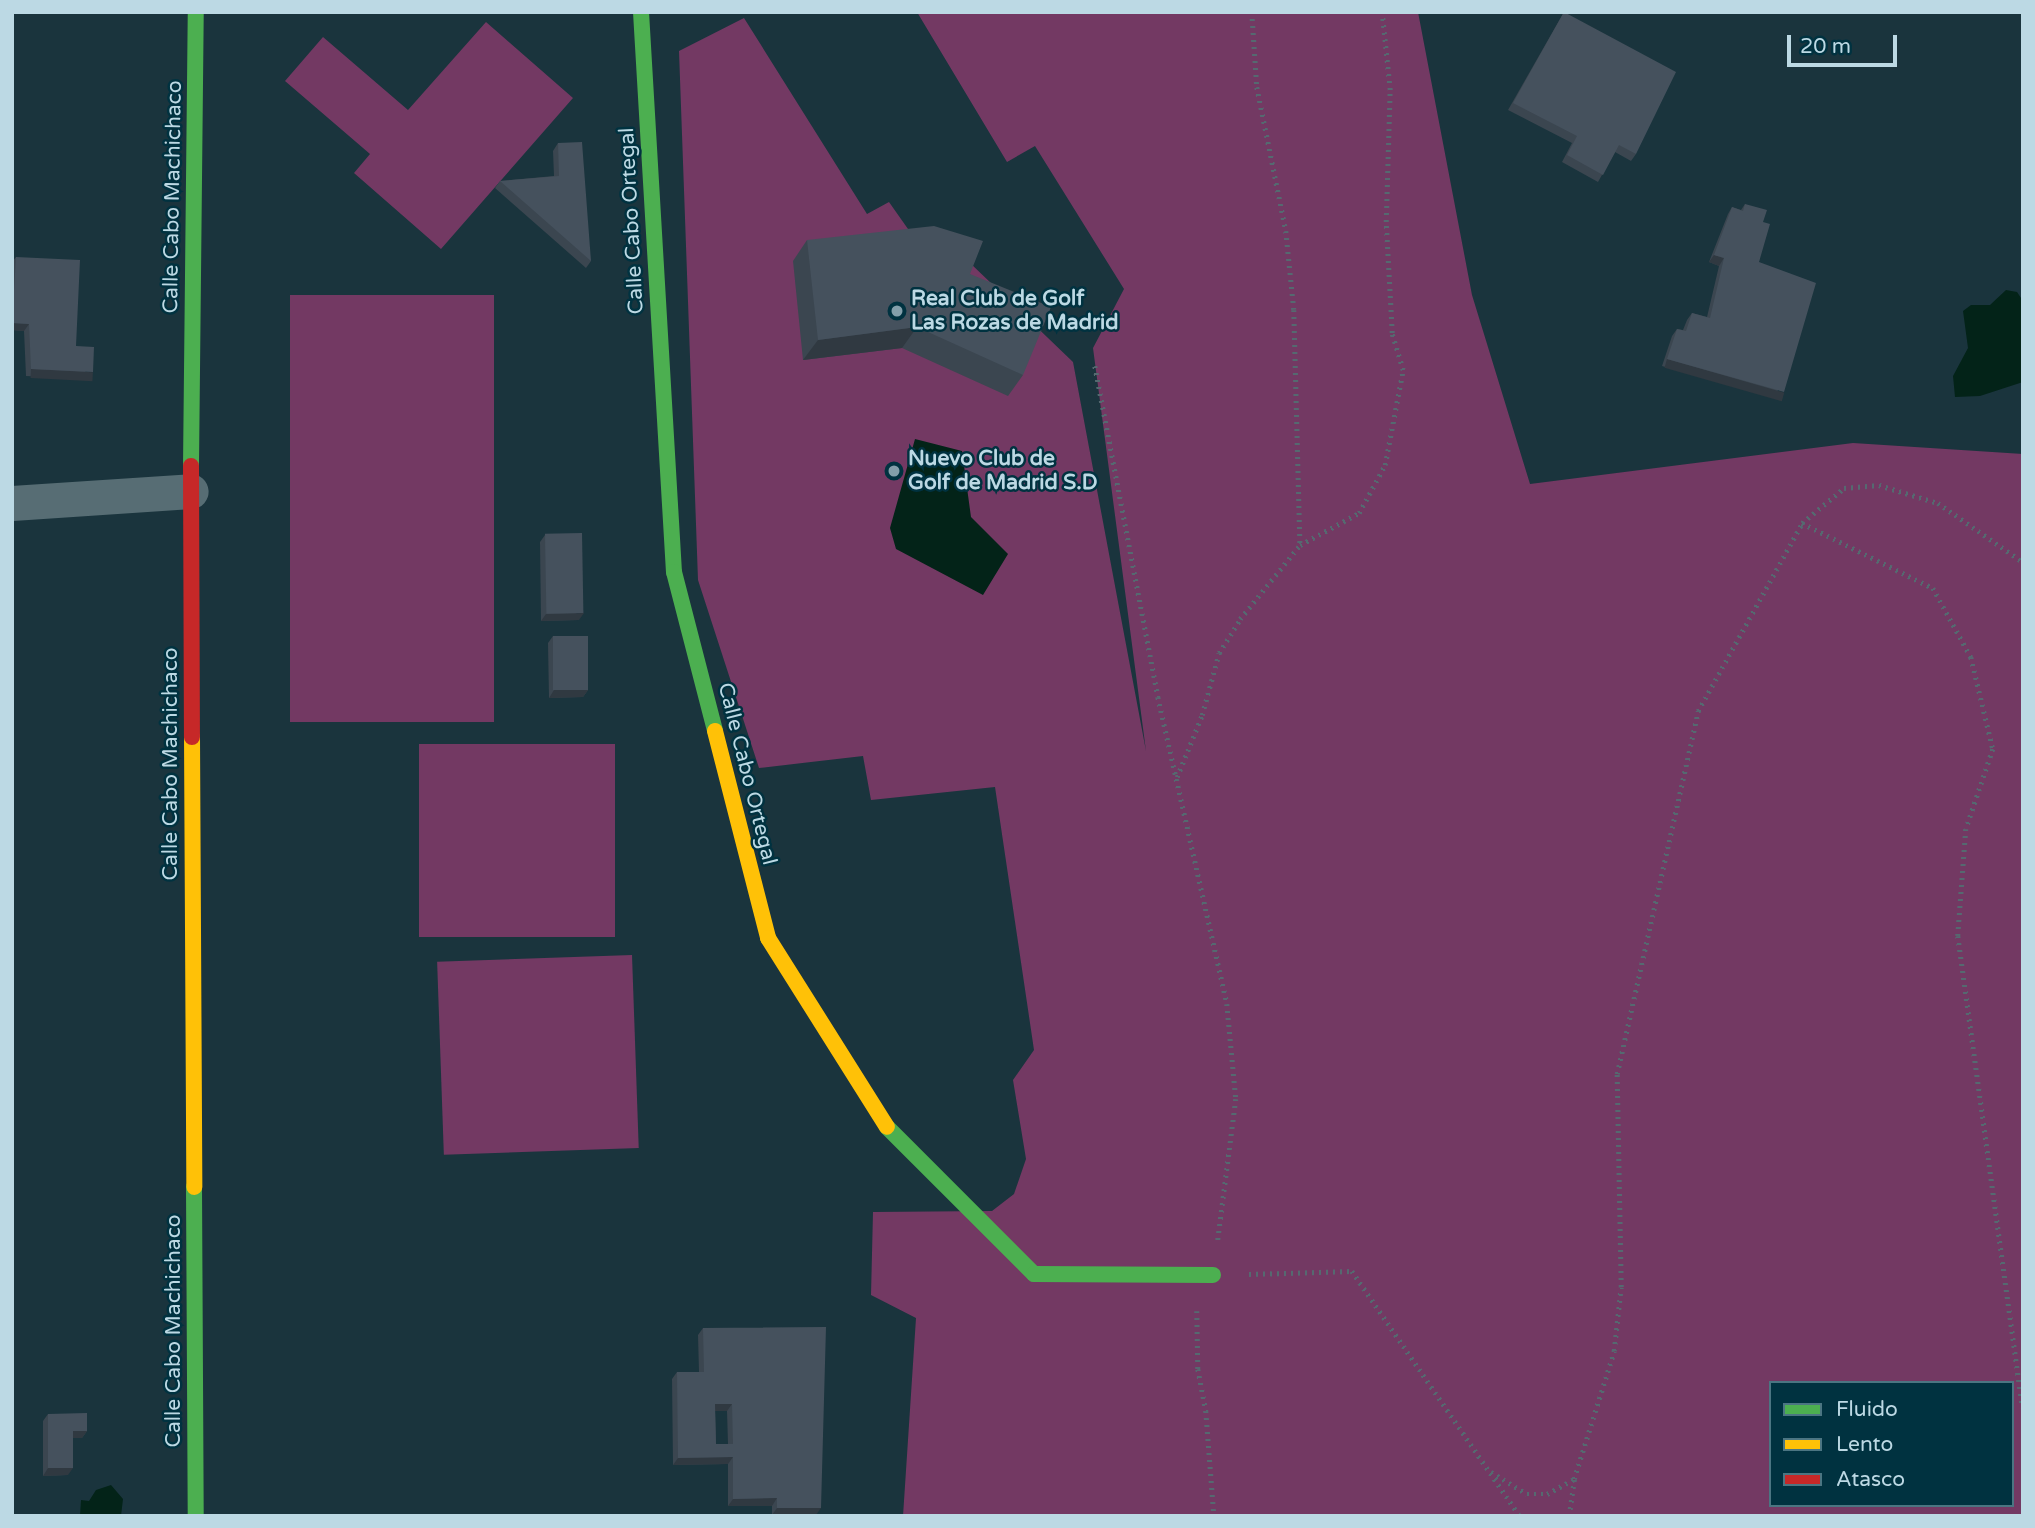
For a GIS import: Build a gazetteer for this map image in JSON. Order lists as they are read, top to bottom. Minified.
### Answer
{"streets":{"street":["Calle Cabo Machichaco","Calle Cabo Ortegal"]},"places":["Real Club de Golf Las Rozas de Madrid","Nuevo Club de Golf de Madrid S.D"],"legend":["Fluido","Lento","Atasco"],"scale_bar":"20 m"}
